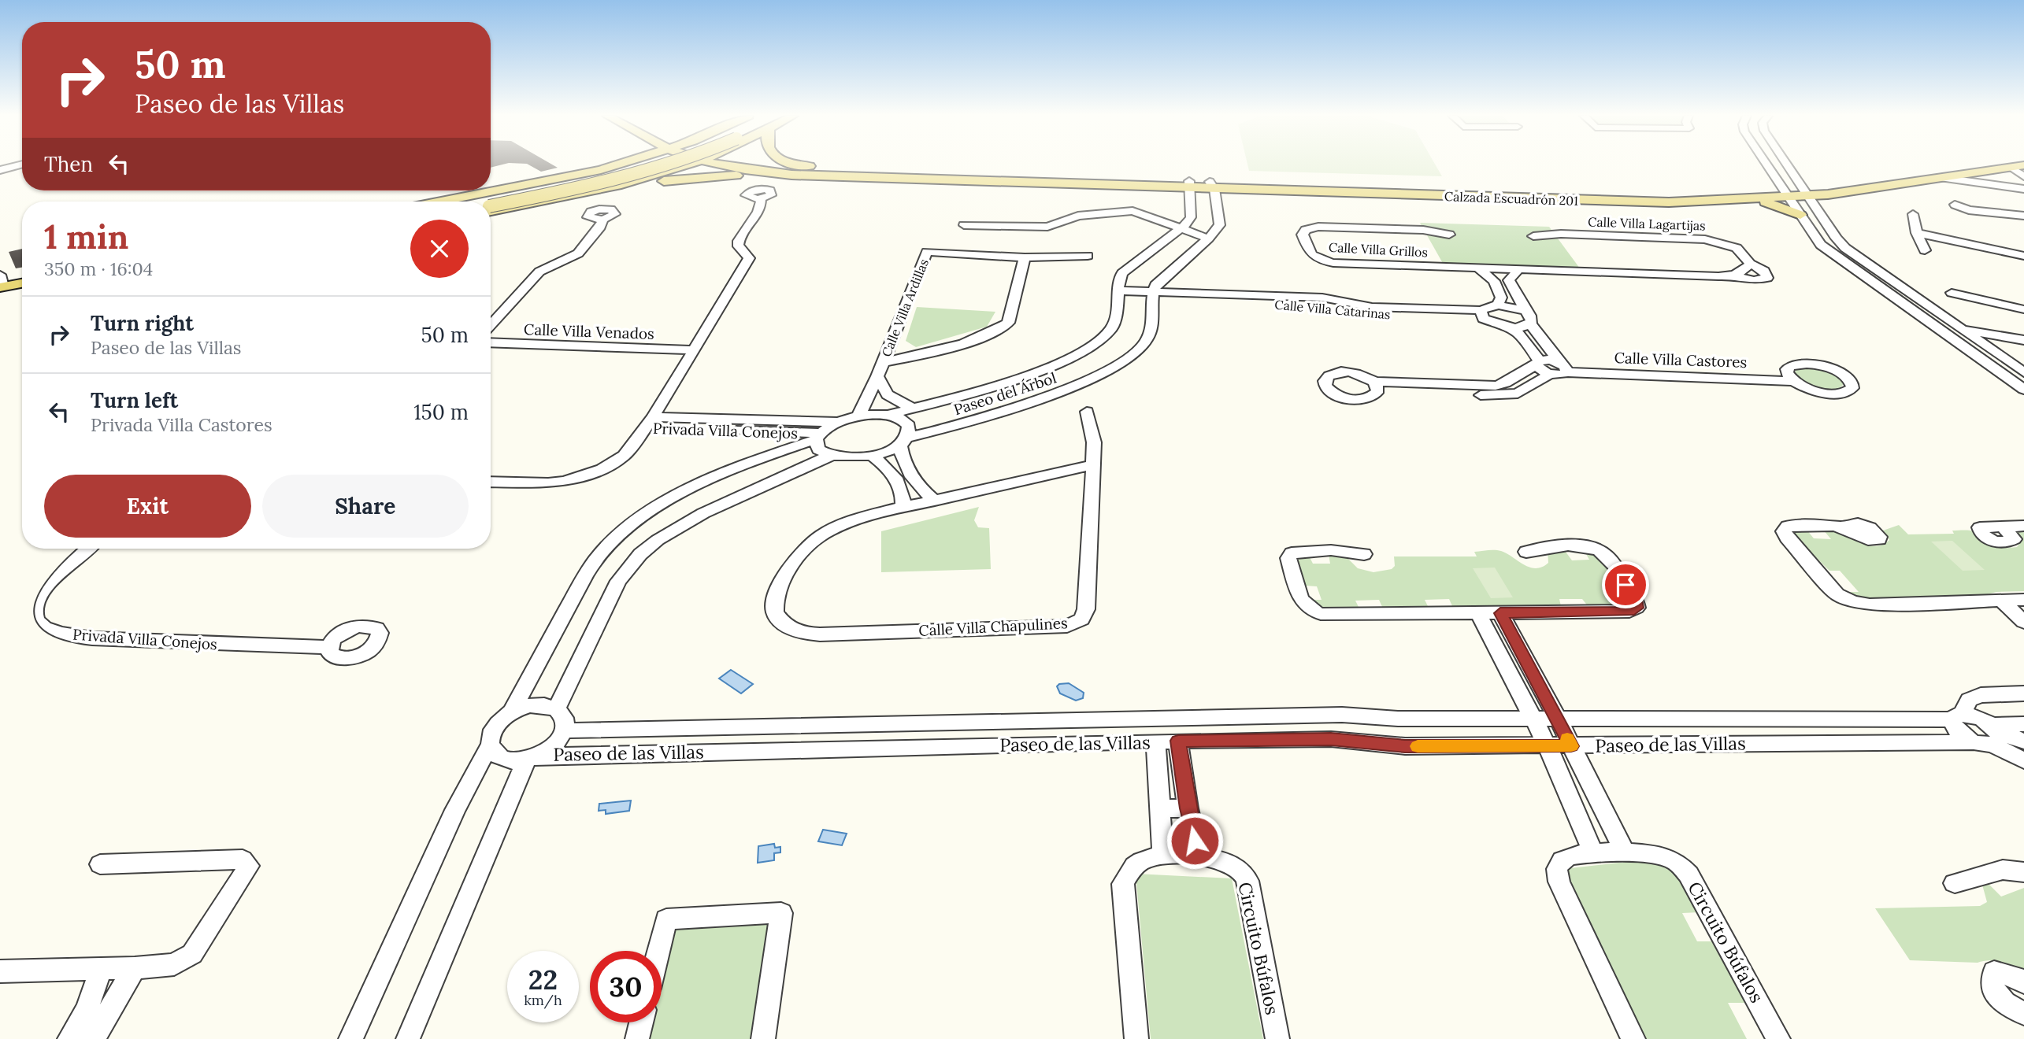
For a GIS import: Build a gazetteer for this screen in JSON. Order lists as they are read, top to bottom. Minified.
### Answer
{"streets":{"main road":["Calzada Escuadrón 201"],"street":["Calle Villa Lagartijas","Calle Villa Grillos","Calle Villa Ardillas","Calle Villa Catarinas","Calle Villa Venados","Calle Villa Castores","Paseo del Árbol","Privada Villa Conejos","Calle Villa Chapulines","Paseo de las Villas","Circuito Búfalos"]},"crossings":[["Calzada Escuadrón 201","Paseo del Árbol"],["Calle Villa Lagartijas","Calle Villa Grillos"],["Calle Villa Ardillas","Paseo del Árbol"],["Calle Villa Catarinas","Paseo del Árbol"],["Paseo del Árbol","Privada Villa Conejos"]],"page":{"turn":["50 m","Paseo de las Villas"],"then":"Then","heading":["1 min","350 m · 16:04"],"list":[{"name":"Turn right","note":"Paseo de las Villas","value":"50 m"},{"name":"Turn left","note":"Privada Villa Castores","value":"150 m"}],"buttons":["Exit","Share"],"speed":"22 km/h","limit":"30"}}
